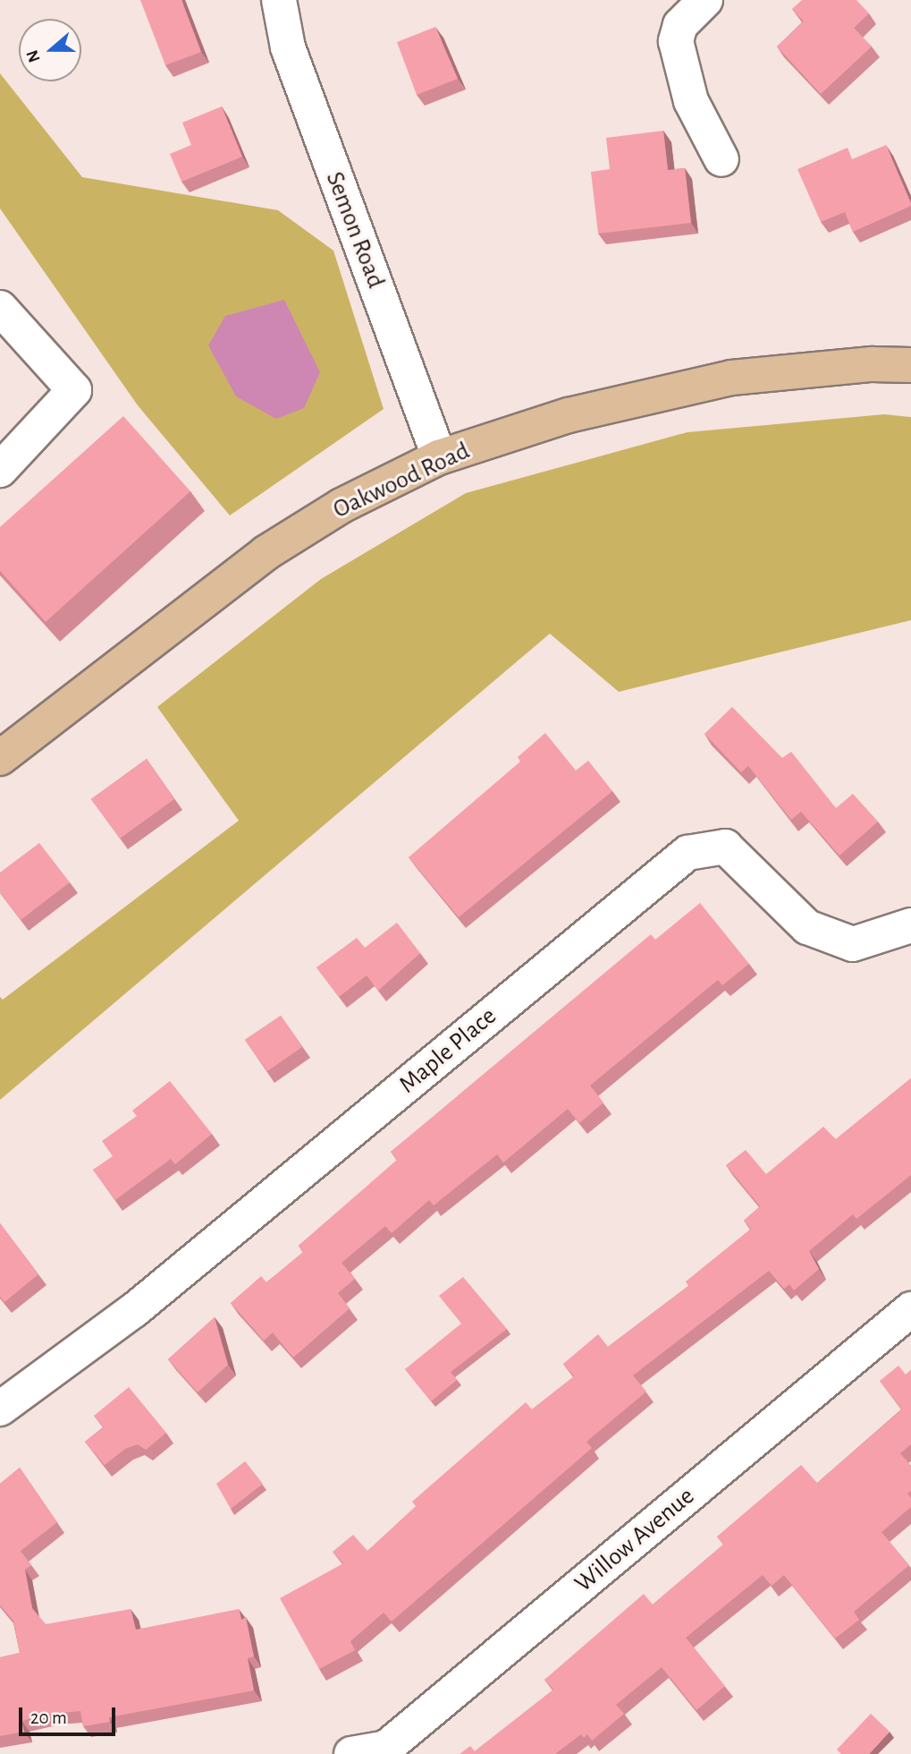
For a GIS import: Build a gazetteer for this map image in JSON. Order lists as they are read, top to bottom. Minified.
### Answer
{"streets":{"main road":["Oakwood Road"],"street":["Semon Road","Maple Place","Willow Avenue"]},"crossings":[["Semon Road","Oakwood Road"]],"scale_bar":"20 m","north":"left"}
